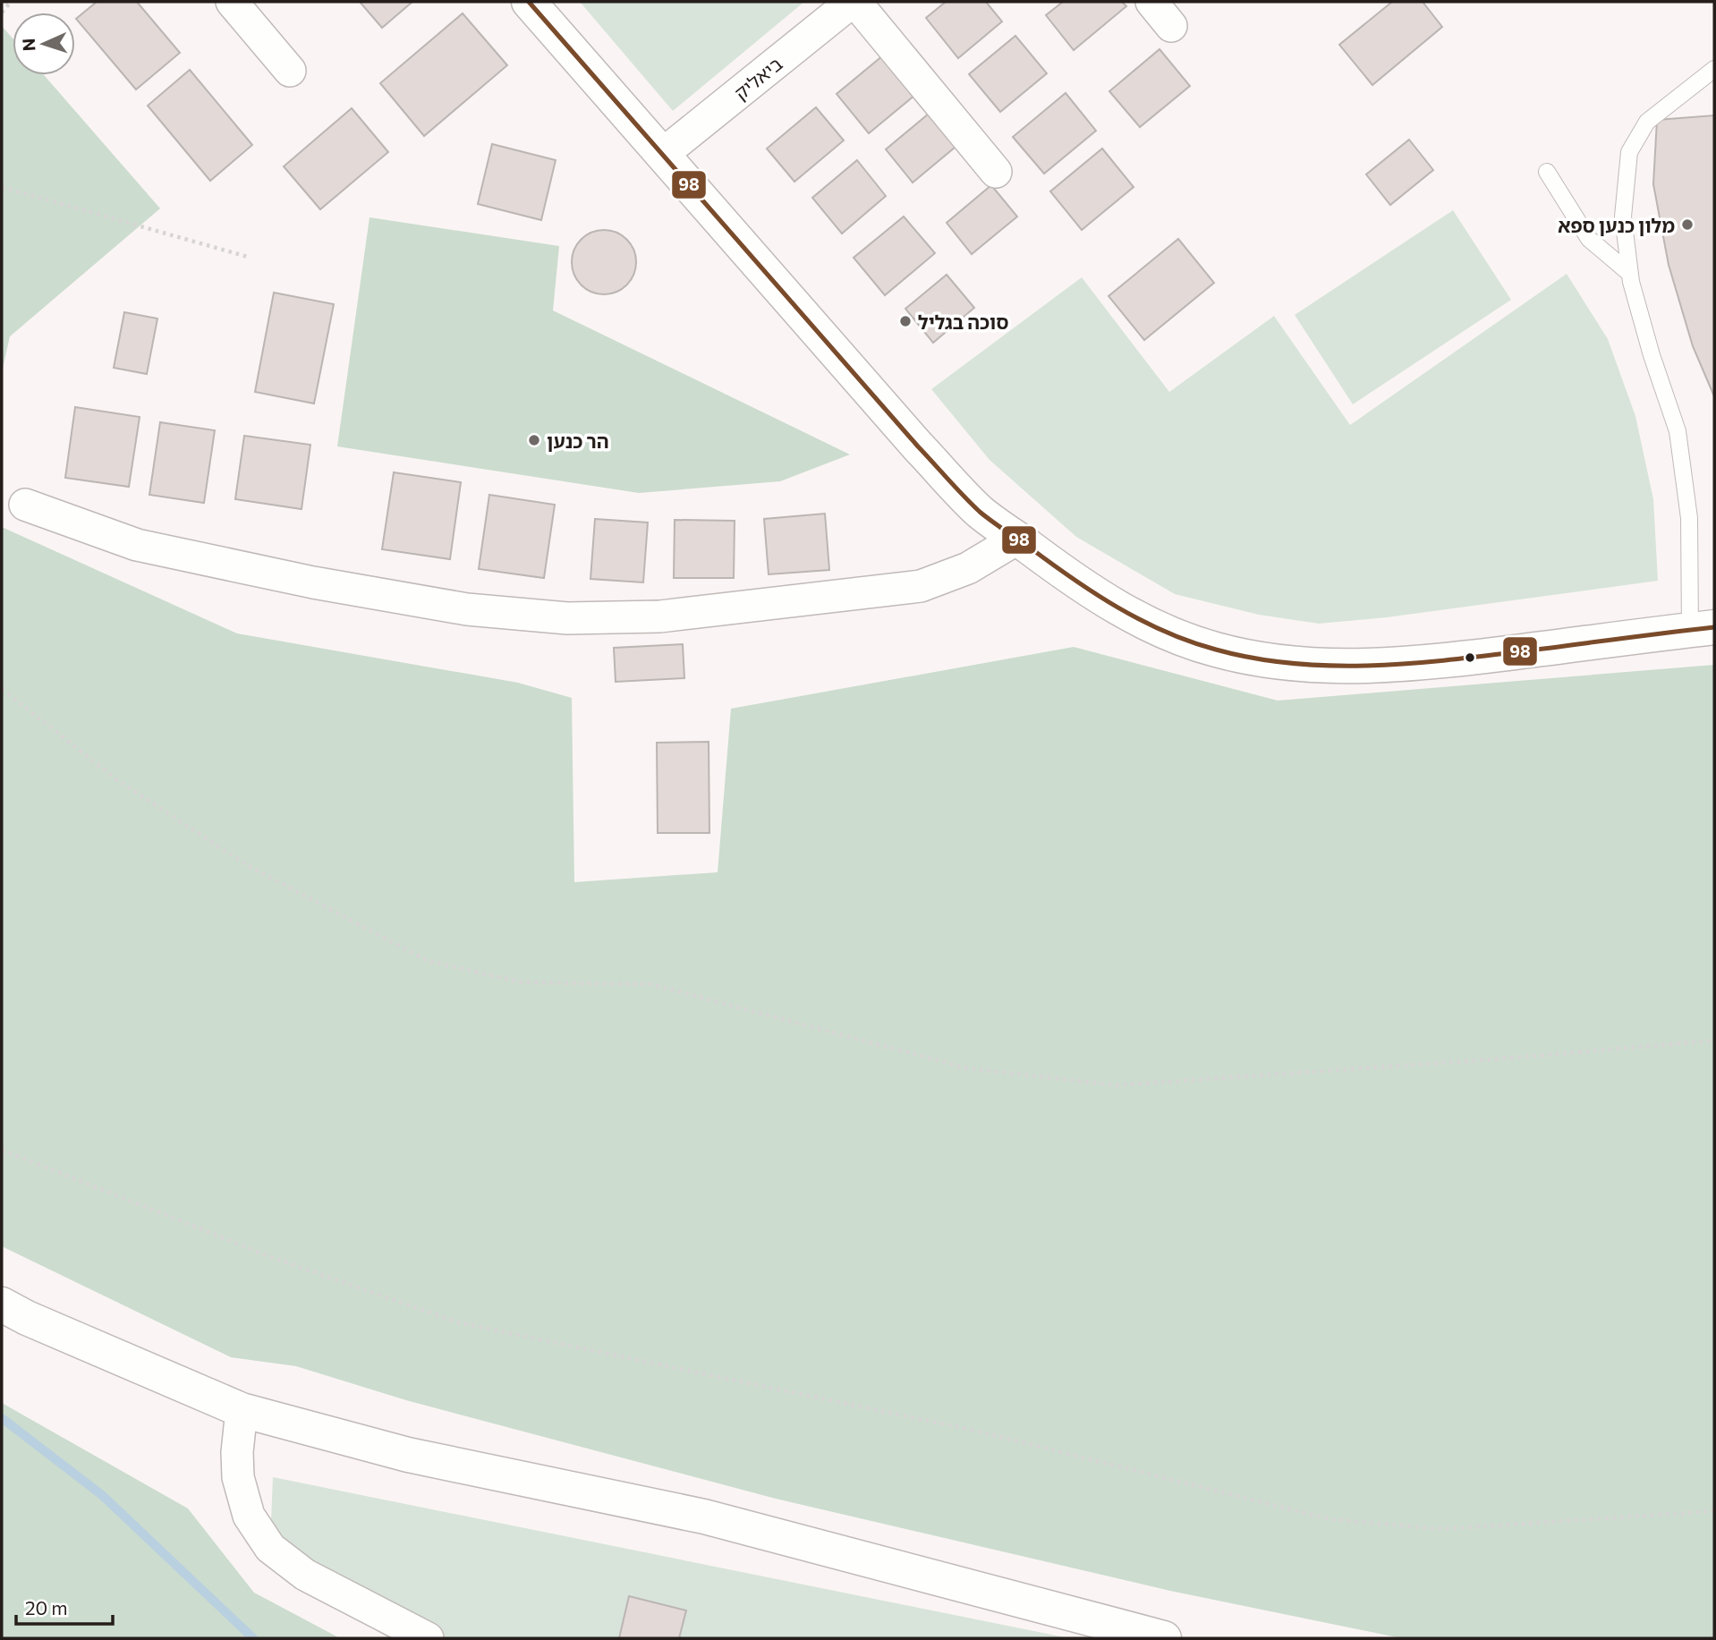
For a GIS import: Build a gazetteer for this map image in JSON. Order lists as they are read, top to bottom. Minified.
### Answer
{"streets":{"street":["ביאליק"]},"places":["מלון כנען ספא","סוכה בגליל","הר כנען"],"lines":["transit line 98"],"scale_bar":"20 m","north":"left"}
